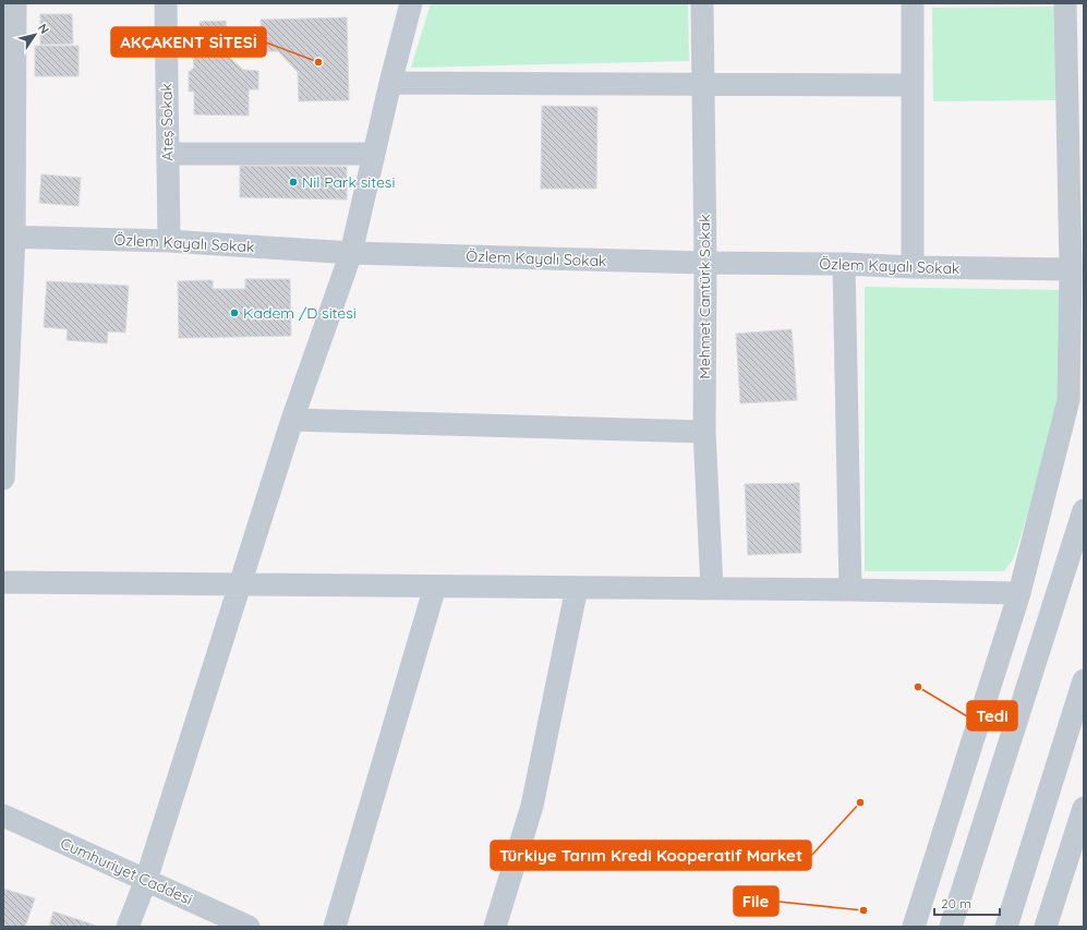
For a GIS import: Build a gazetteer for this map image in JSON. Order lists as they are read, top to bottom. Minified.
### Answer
{"streets":{"street":["Ateş Sokak","Özlem Kayalı Sokak","Mehmet Cantürk Sokak","Cumhuriyet Caddesi"]},"crossings":[["Ateş Sokak","Özlem Kayalı Sokak"],["Özlem Kayalı Sokak","Mehmet Cantürk Sokak"]],"places":["AKÇAKENT SİTESİ","Nil Park sitesi","Kadem /D sitesi","Tedi","Türkiye Tarım Kredi Kooperatif Market","File"],"scale_bar":"20 m","north":"top right"}
